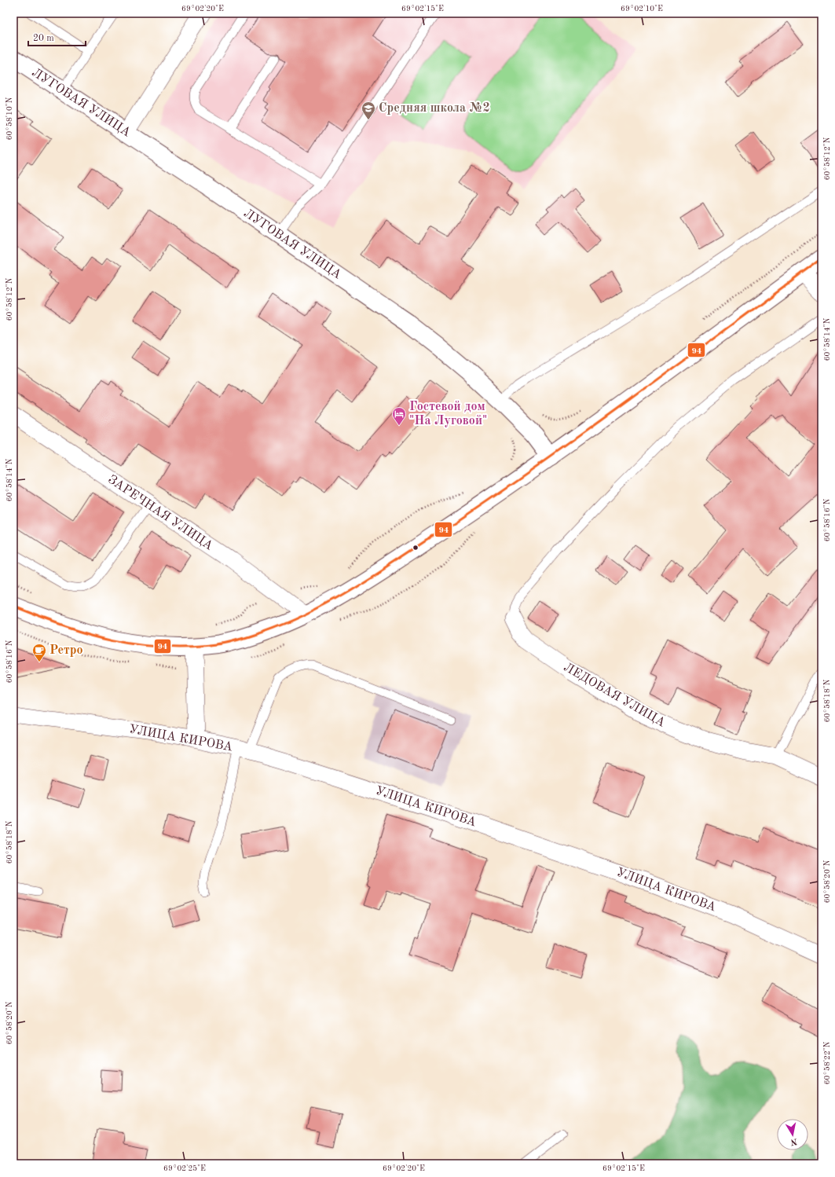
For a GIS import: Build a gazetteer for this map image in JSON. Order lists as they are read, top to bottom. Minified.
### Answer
{"streets":{"main road":["ЛУГОВАЯ УЛИЦА"],"street":["ЗАРЕЧНАЯ УЛИЦА","ЛЕДОВАЯ УЛИЦА","УЛИЦА КИРОВА"]},"places":{"school or university":["Средняя школа №2"],"hotel":["Гостевой дом \"На Луговой\""],"cafe":["Ретро"]},"lines":["transit line 94"],"scale_bar":"20 m","north":"bottom","coordinates":["69°02'20\"E","69°02'15\"E","69°02'10\"E","60°58'10\"N","60°58'12\"N","60°58'14\"N","60°58'16\"N","60°58'18\"N","60°58'20\"N","60°58'22\"N","69°02'25\"E"]}
